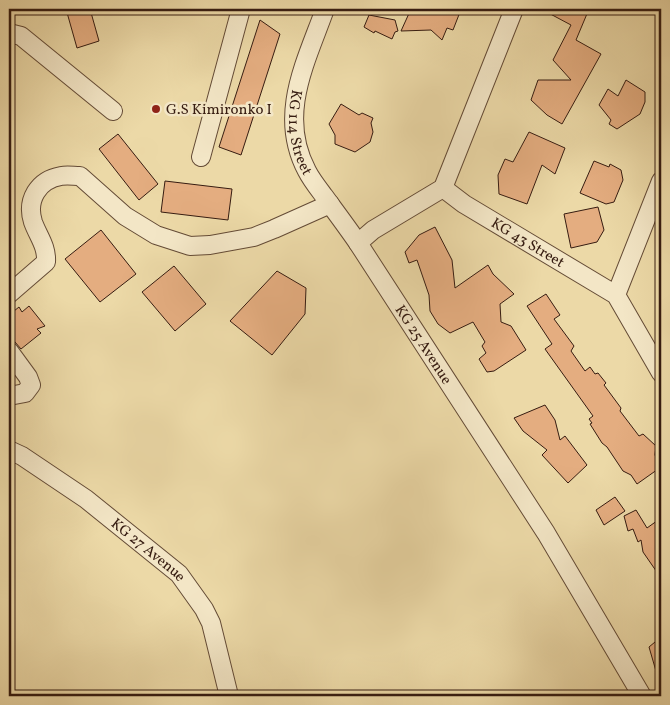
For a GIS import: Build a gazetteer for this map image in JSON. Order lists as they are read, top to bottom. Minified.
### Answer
{"streets":{"street":["KG 114 Street","KG 43 Street","KG 25 Avenue","KG 27 Avenue"]},"crossings":[["KG 114 Street","KG 25 Avenue"]],"places":["G.S Kimironko I"]}
